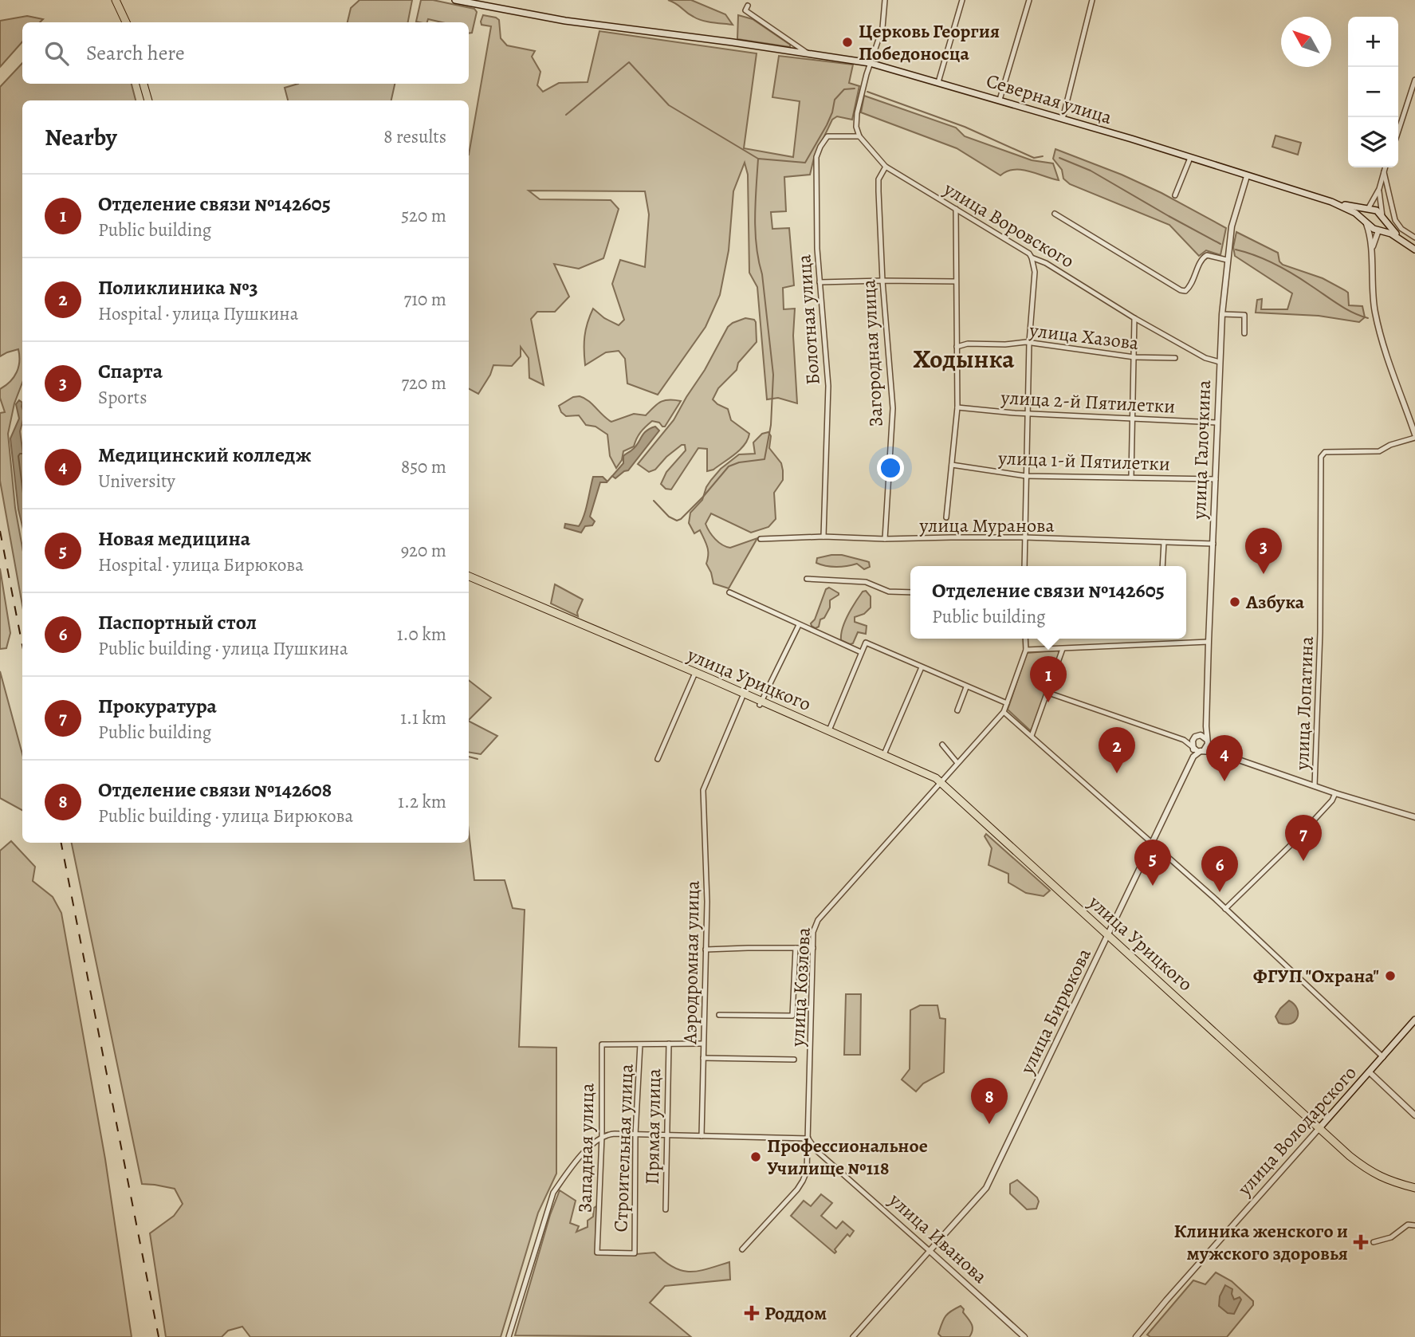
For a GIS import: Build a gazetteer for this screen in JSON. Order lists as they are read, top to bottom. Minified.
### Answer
{"streets":{"highway":["улица Урицкого"],"main road":["Северная улица","улица Володарского"],"street":["улица Воровского","Болотная улица","улица Хазова","Загородная улица","улица 2-й Пятилетки","улица Галочкина","улица 1-й Пятилетки","улица Муранова","улица Лопатина","Аэродромная улица","улица Козлова","улица Бирюкова","Прямая улица","Западная улица","Строительная улица","улица Иванова"]},"crossings":[["Северная улица","улица Галочкина"],["улица Воровского","Болотная улица"],["улица Воровского","Загородная улица"],["улица Воровского","улица Галочкина"],["Болотная улица","улица Муранова"],["Загородная улица","улица Муранова"],["улица 2-й Пятилетки","улица Галочкина"],["улица Галочкина","улица 1-й Пятилетки"],["улица Галочкина","улица Муранова"],["улица Урицкого","Аэродромная улица"],["улица Урицкого","улица Козлова"],["улица Урицкого","улица Бирюкова"],["улица Урицкого","улица Володарского"],["улица Козлова","улица Иванова"],["улица Бирюкова","улица Иванова"],["Западная улица","Строительная улица"]],"districts":["Ходынка"],"places":{"other":["Церковь Георгия Победоносца","Азбука","ФГУП \"Охрана\"","Профессиональное Училище №118"],"health":["Клиника женского и мужского здоровья","Роддом"]},"north":"top left","page":{"map_buttons":["+","−"],"search":"Search here","heading":["Nearby","8 results"],"list":[{"mark":"1","name":"Отделение связи №142605","note":"Public building","value":"520 m"},{"mark":"2","name":"Поликлиника №3","note":"Hospital · улица Пушкина","value":"710 m"},{"mark":"3","name":"Спарта","note":"Sports","value":"720 m"},{"mark":"4","name":"Медицинский колледж","note":"University","value":"850 m"},{"mark":"5","name":"Новая медицина","note":"Hospital · улица Бирюкова","value":"920 m"},{"mark":"6","name":"Паспортный стол","note":"Public building · улица Пушкина","value":"1.0 km"},{"mark":"7","name":"Прокуратура","note":"Public building","value":"1.1 km"},{"mark":"8","name":"Отделение связи №142608","note":"Public building · улица Бирюкова","value":"1.2 km"}],"pins":["3","1","2","4","7","5","6","8"],"popup":["Отделение связи №142605","Public building"]}}
